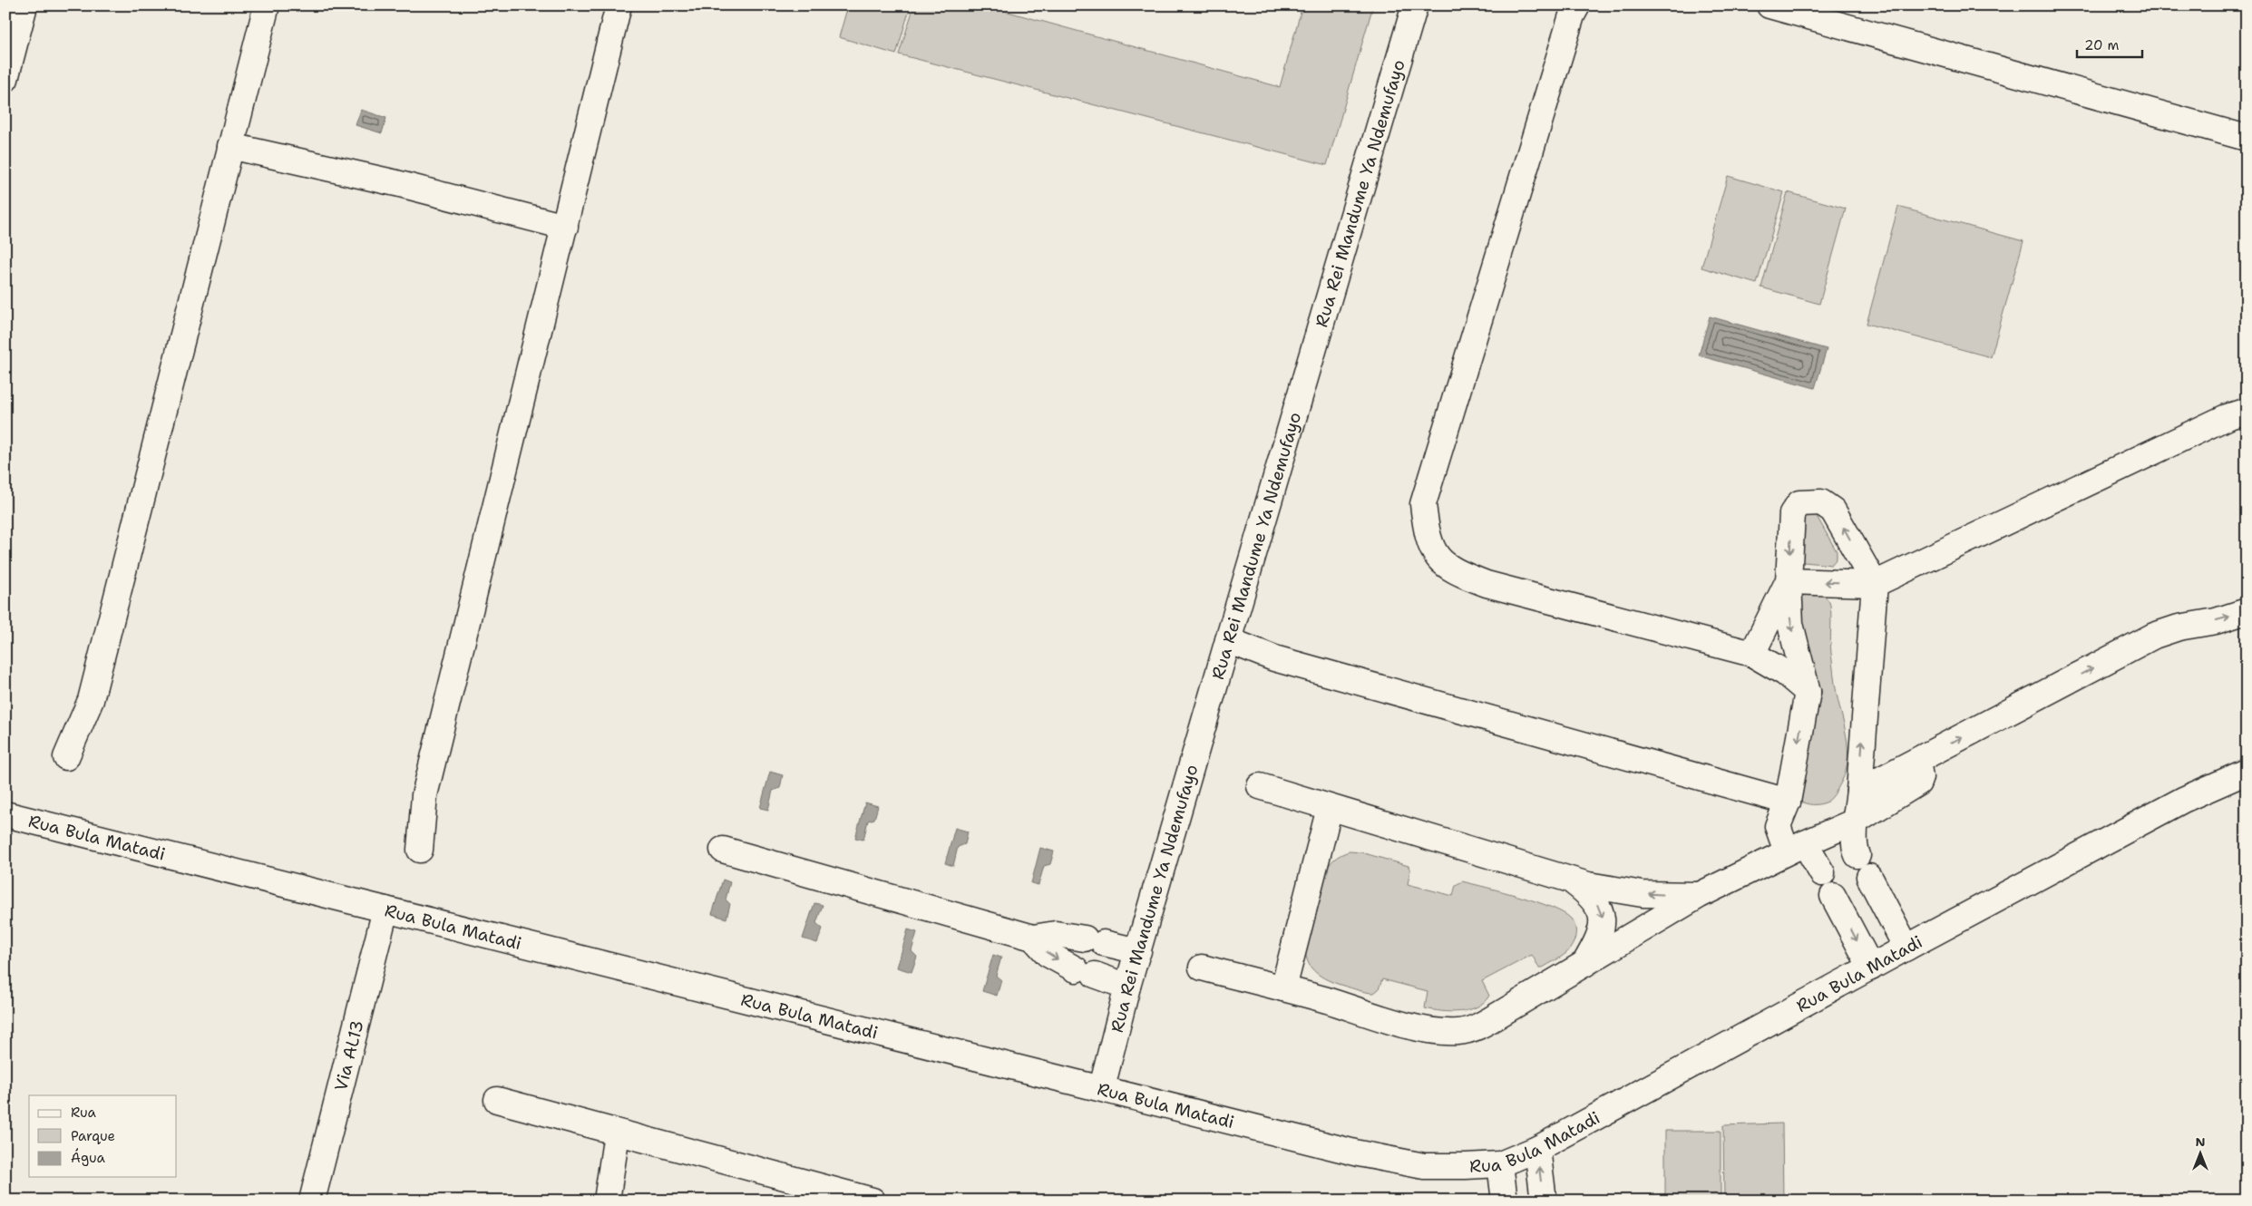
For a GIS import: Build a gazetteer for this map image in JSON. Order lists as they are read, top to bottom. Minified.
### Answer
{"streets":{"street":["Rua Rei Mandume Ya Ndemufayo","Rua Bula Matadi","Via AL13"]},"crossings":[["Rua Rei Mandume Ya Ndemufayo","Rua Bula Matadi"],["Rua Bula Matadi","Via AL13"]],"legend":["Rua","Parque","Água"],"scale_bar":"20 m","north":"top"}
